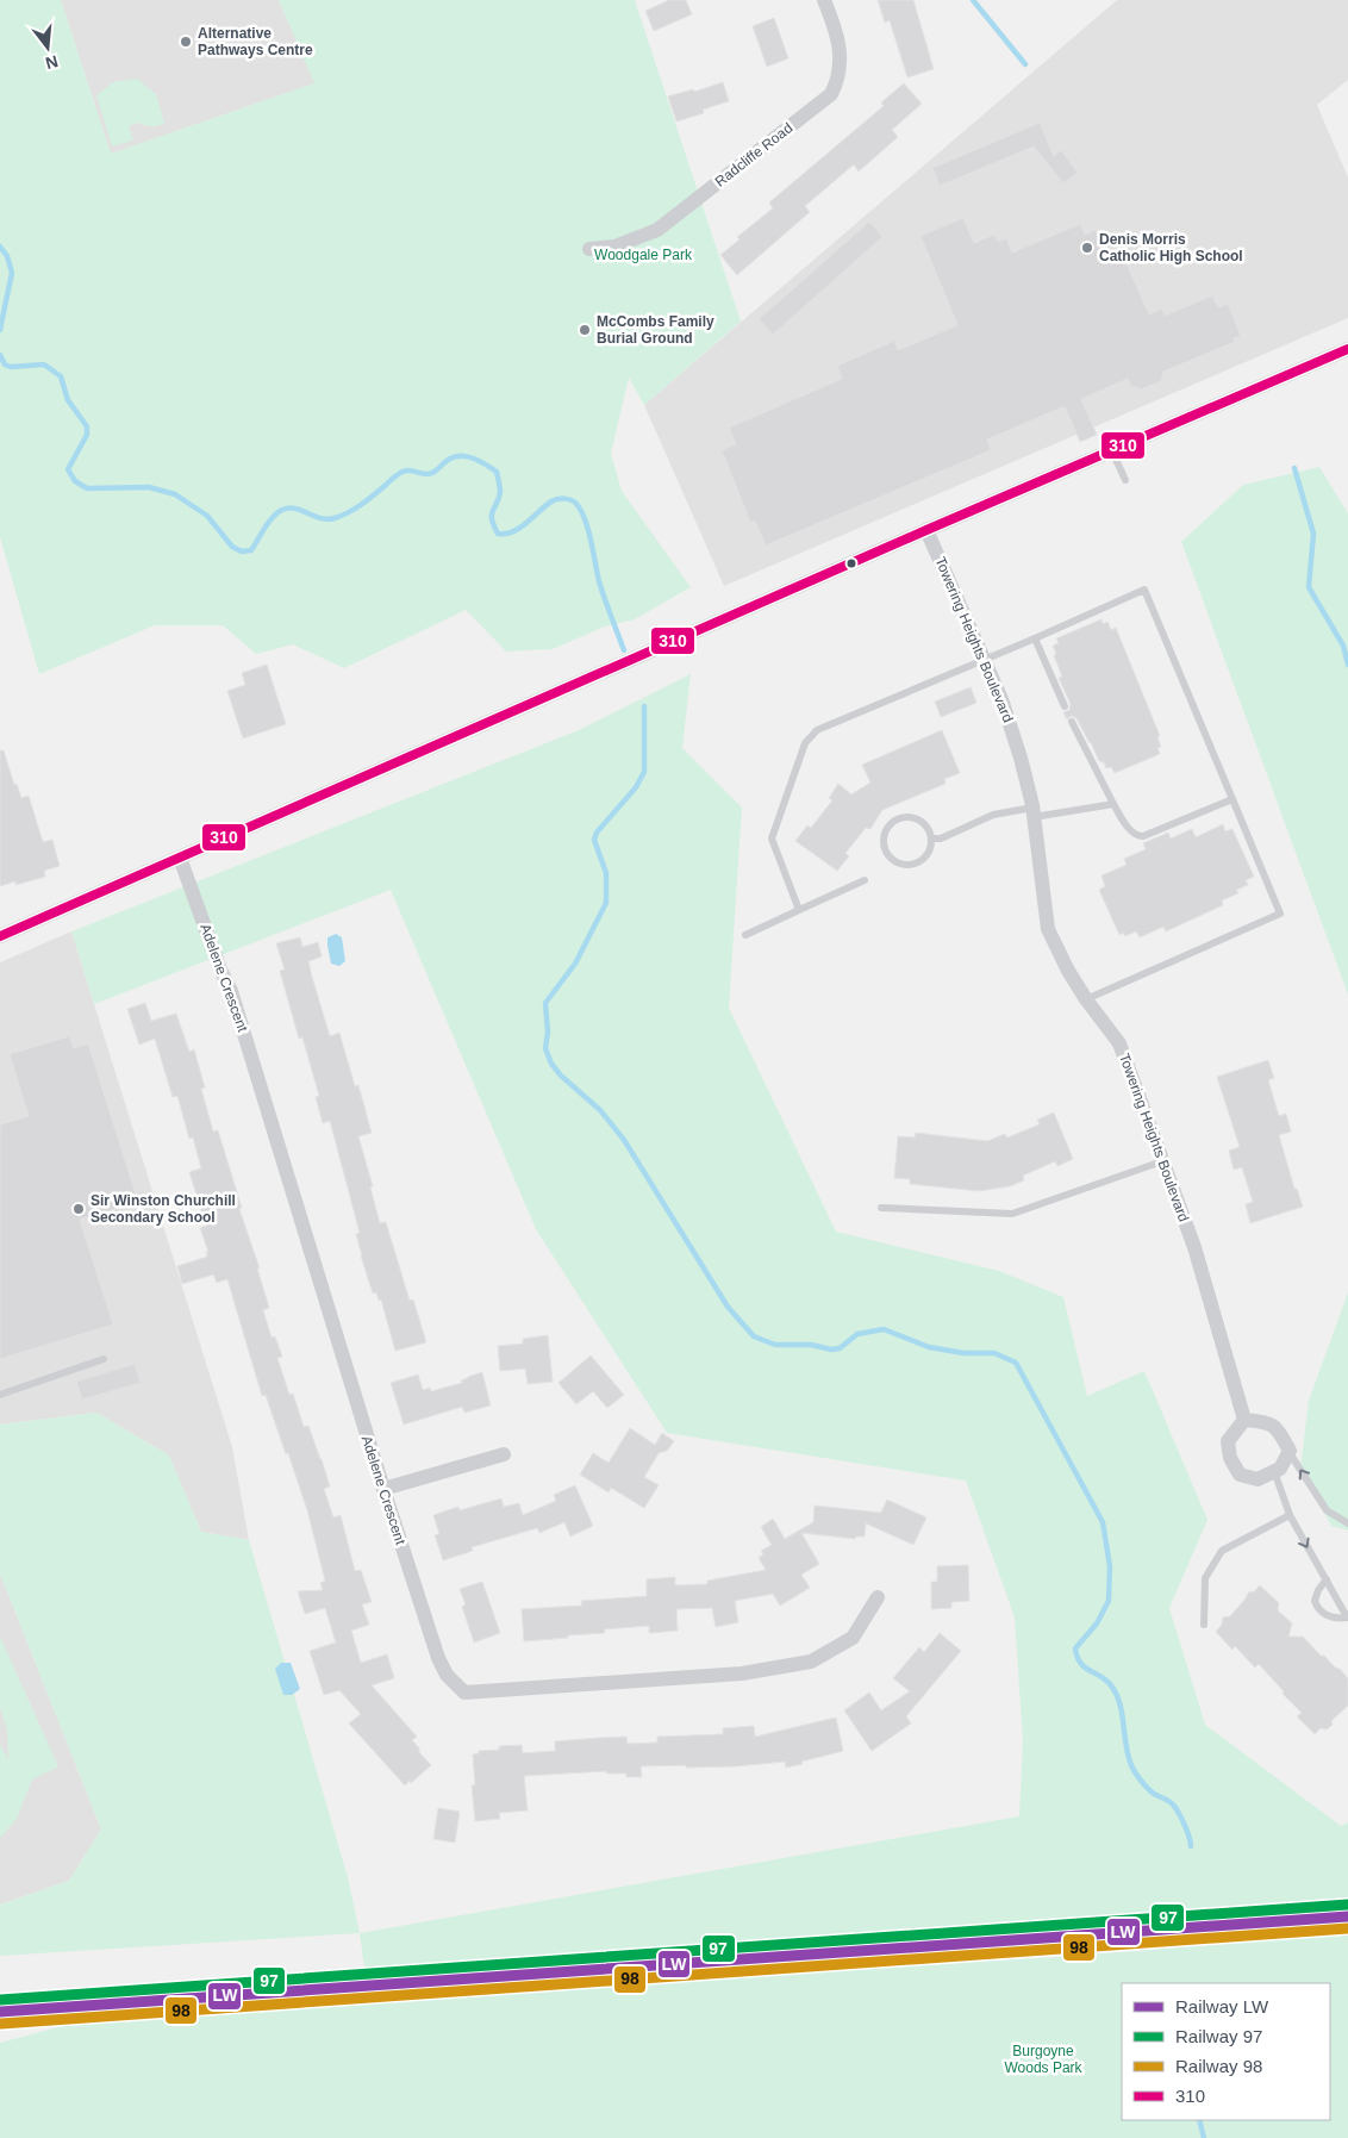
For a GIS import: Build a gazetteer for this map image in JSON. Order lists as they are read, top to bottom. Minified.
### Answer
{"streets":{"street":["Radcliffe Road","Towering Heights Boulevard","Adelene Crescent"]},"parks":["Woodgale Park","Burgoyne Woods Park"],"places":["Alternative Pathways Centre","Denis Morris Catholic High School","McCombs Family Burial Ground","Sir Winston Churchill Secondary School"],"lines":["transit line 310","rail line 97","rail line LW","rail line 98"],"legend":["Railway LW","Railway 97","Railway 98","310"],"north":"bottom"}
